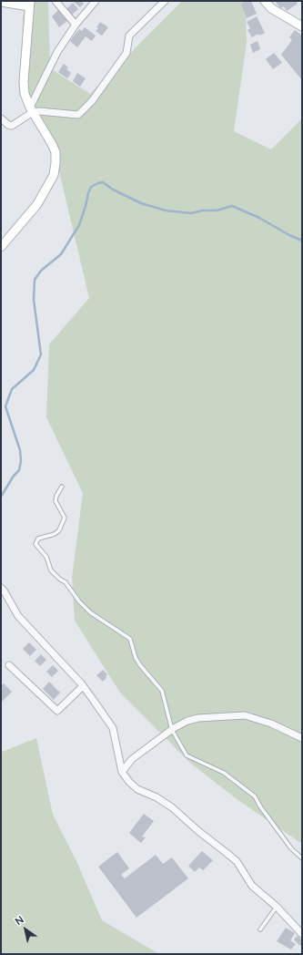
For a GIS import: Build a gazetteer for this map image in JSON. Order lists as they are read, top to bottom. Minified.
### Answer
{"north":"top left"}
